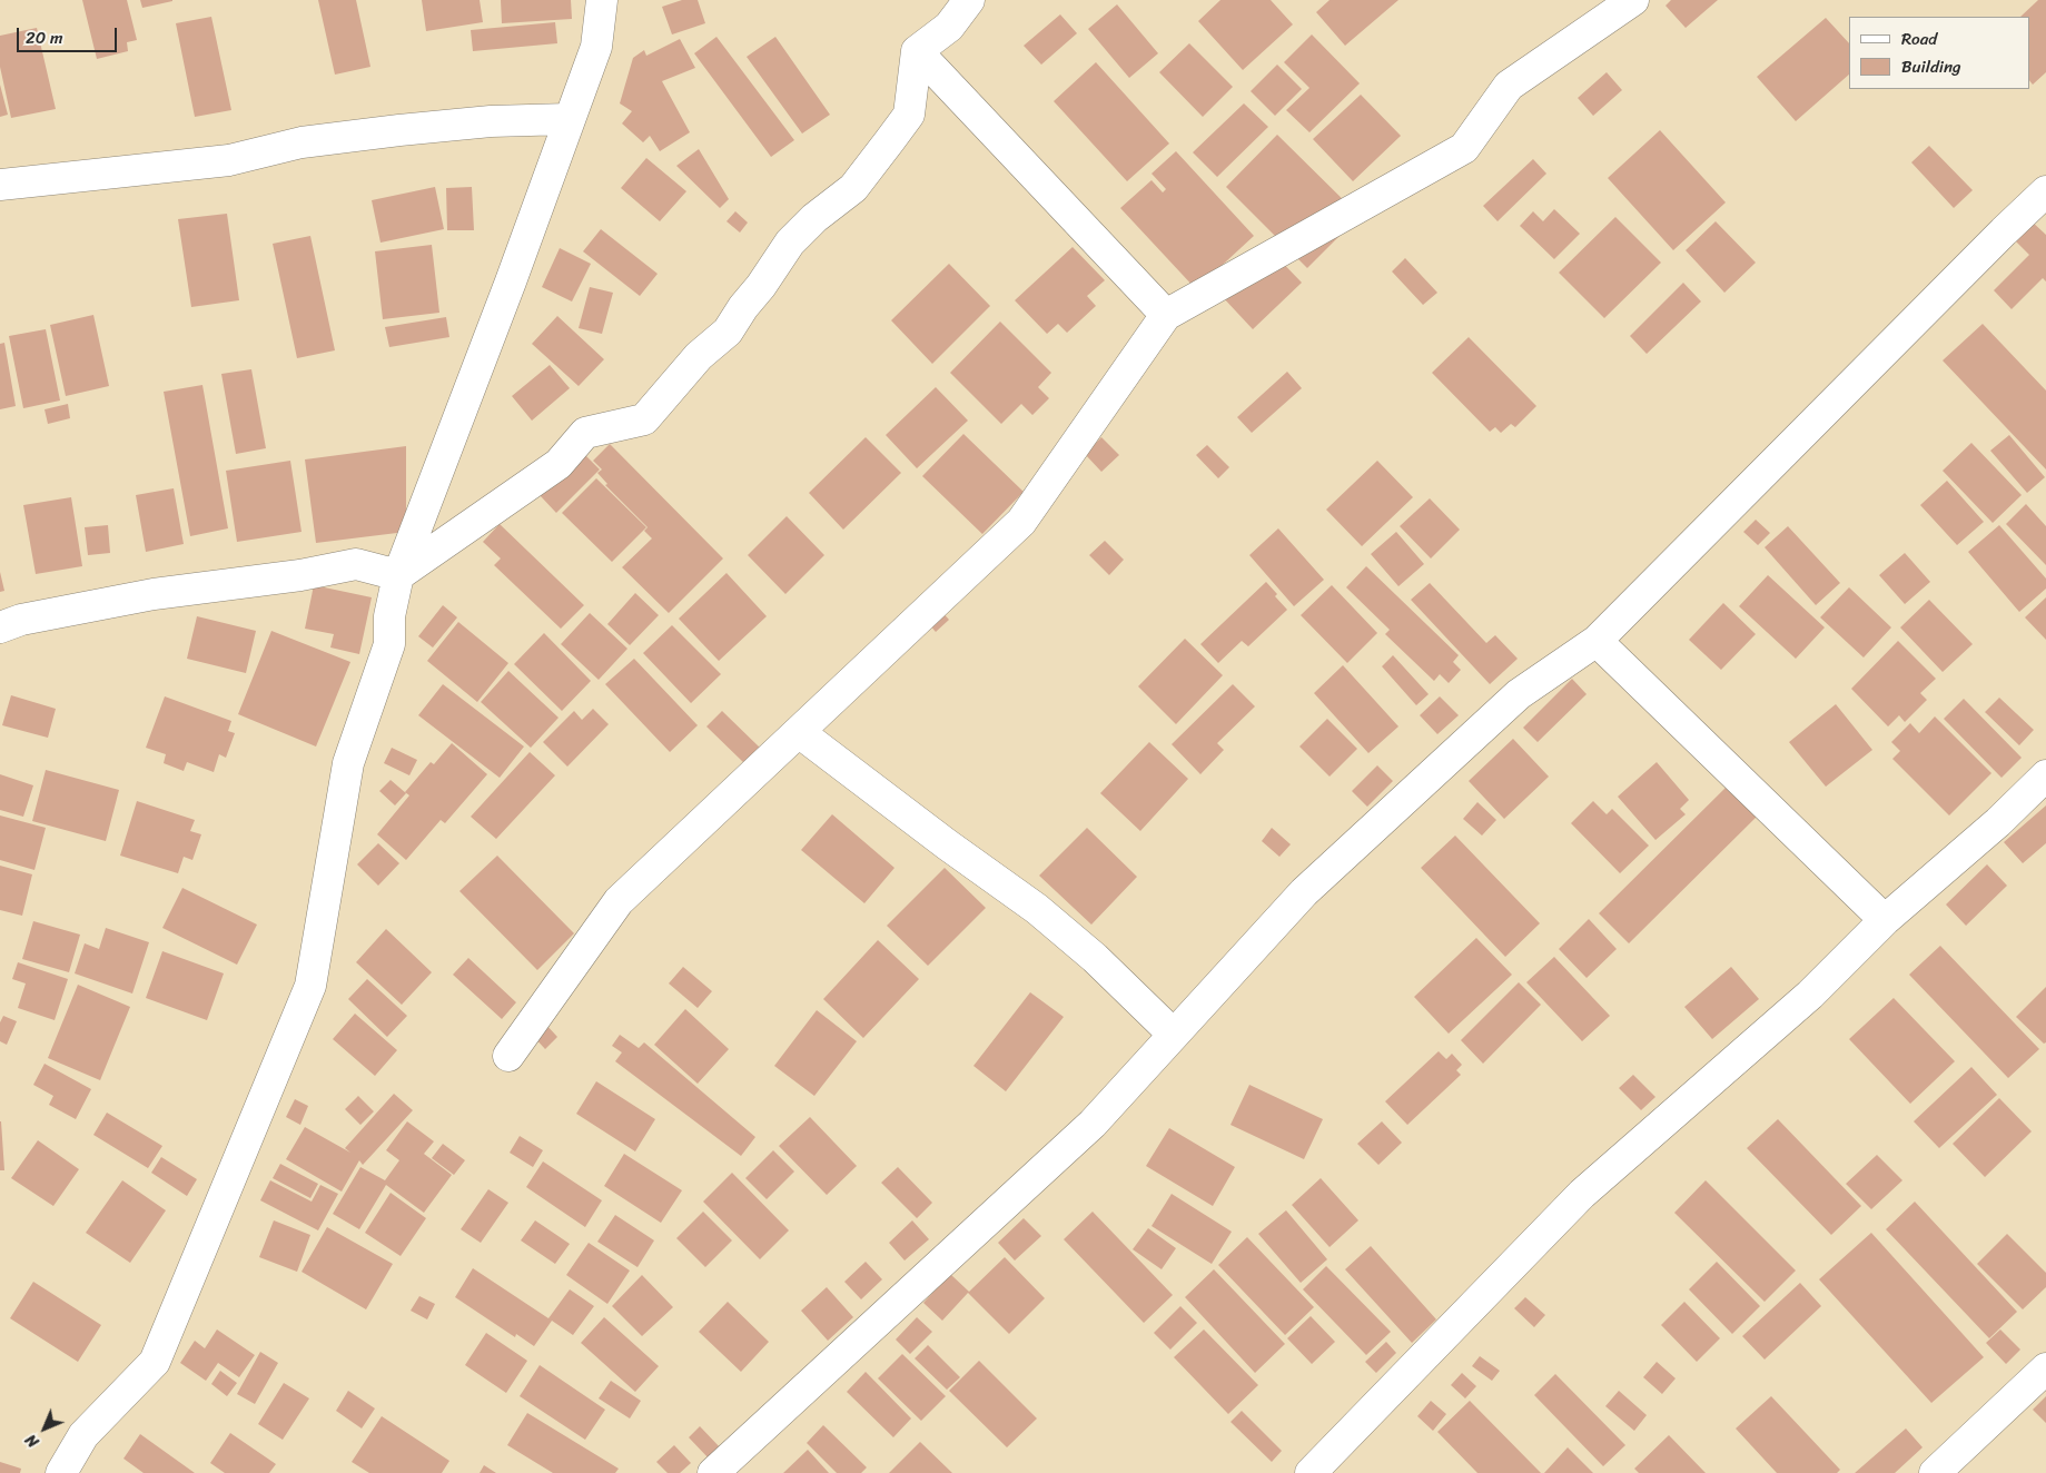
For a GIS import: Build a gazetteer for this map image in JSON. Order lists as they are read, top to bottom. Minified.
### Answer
{"legend":["Road","Building"],"scale_bar":"20 m","north":"bottom left"}
